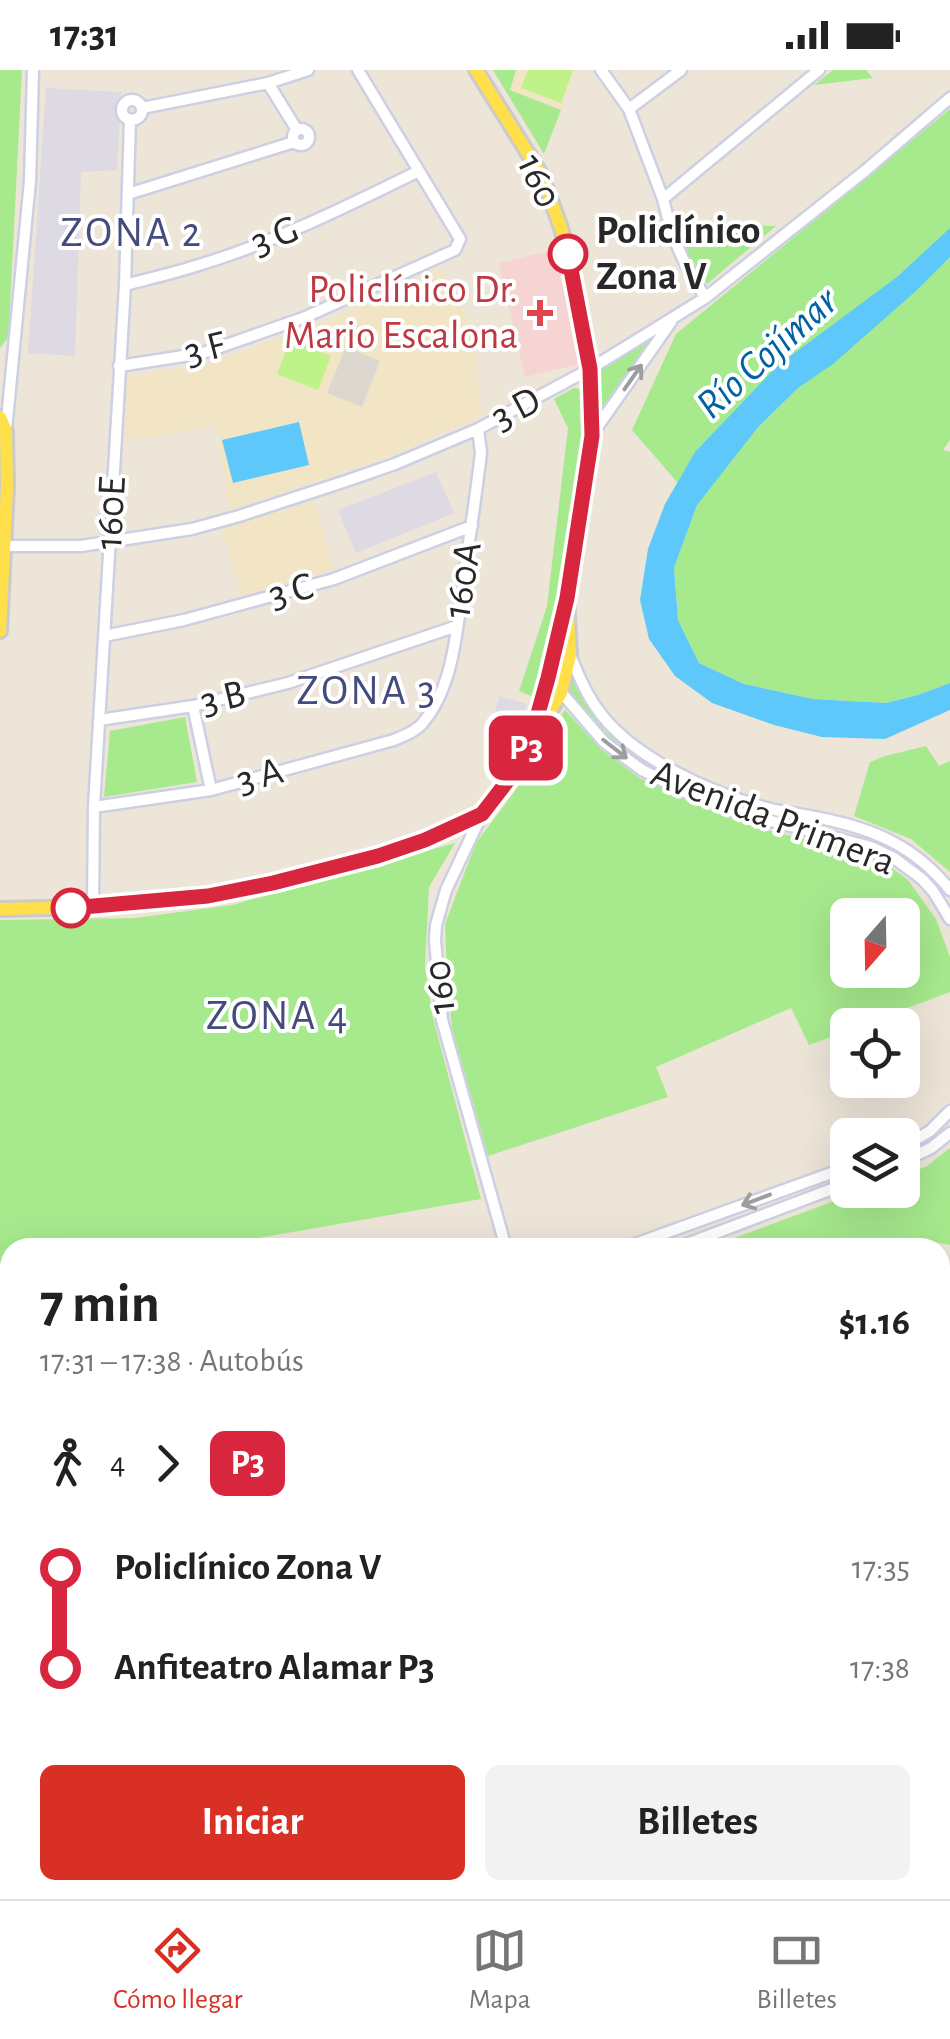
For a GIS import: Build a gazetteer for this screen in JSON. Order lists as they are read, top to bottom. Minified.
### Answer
{"streets":{"main road":["160"],"street":["3 G","3 F","3 D","160E","160A","3 C","3 B","3 A","Avenida Primera"]},"crossings":[["160","3 D"],["160","Avenida Primera"],["3 G","3 F"],["3 G","160E"],["3 F","160E"],["3 D","160E"],["3 D","160A"],["160E","3 C"],["160E","3 B"],["160E","3 A"],["160A","3 C"],["160A","3 B"],["160A","3 A"]],"districts":["ZONA 2","ZONA 3","ZONA 4"],"water":["Río Cojímar"],"places":{"other":["Policlínico Zona V"],"health":["Policlínico Dr. Mario Escalona"]},"lines":["bus line P3"],"north":"bottom","page":{"status":"17:31","on_map":"P3","heading":["7 min","17:31 – 17:38 · Autobús","$1.16"],"legs":["4","P3"],"list":[{"name":"Policlínico Zona V","value":"17:35"},{"name":"Anfiteatro Alamar P3","value":"17:38"}],"buttons":["Iniciar","Billetes"],"tabs":["Cómo llegar","Mapa","Billetes"]}}
